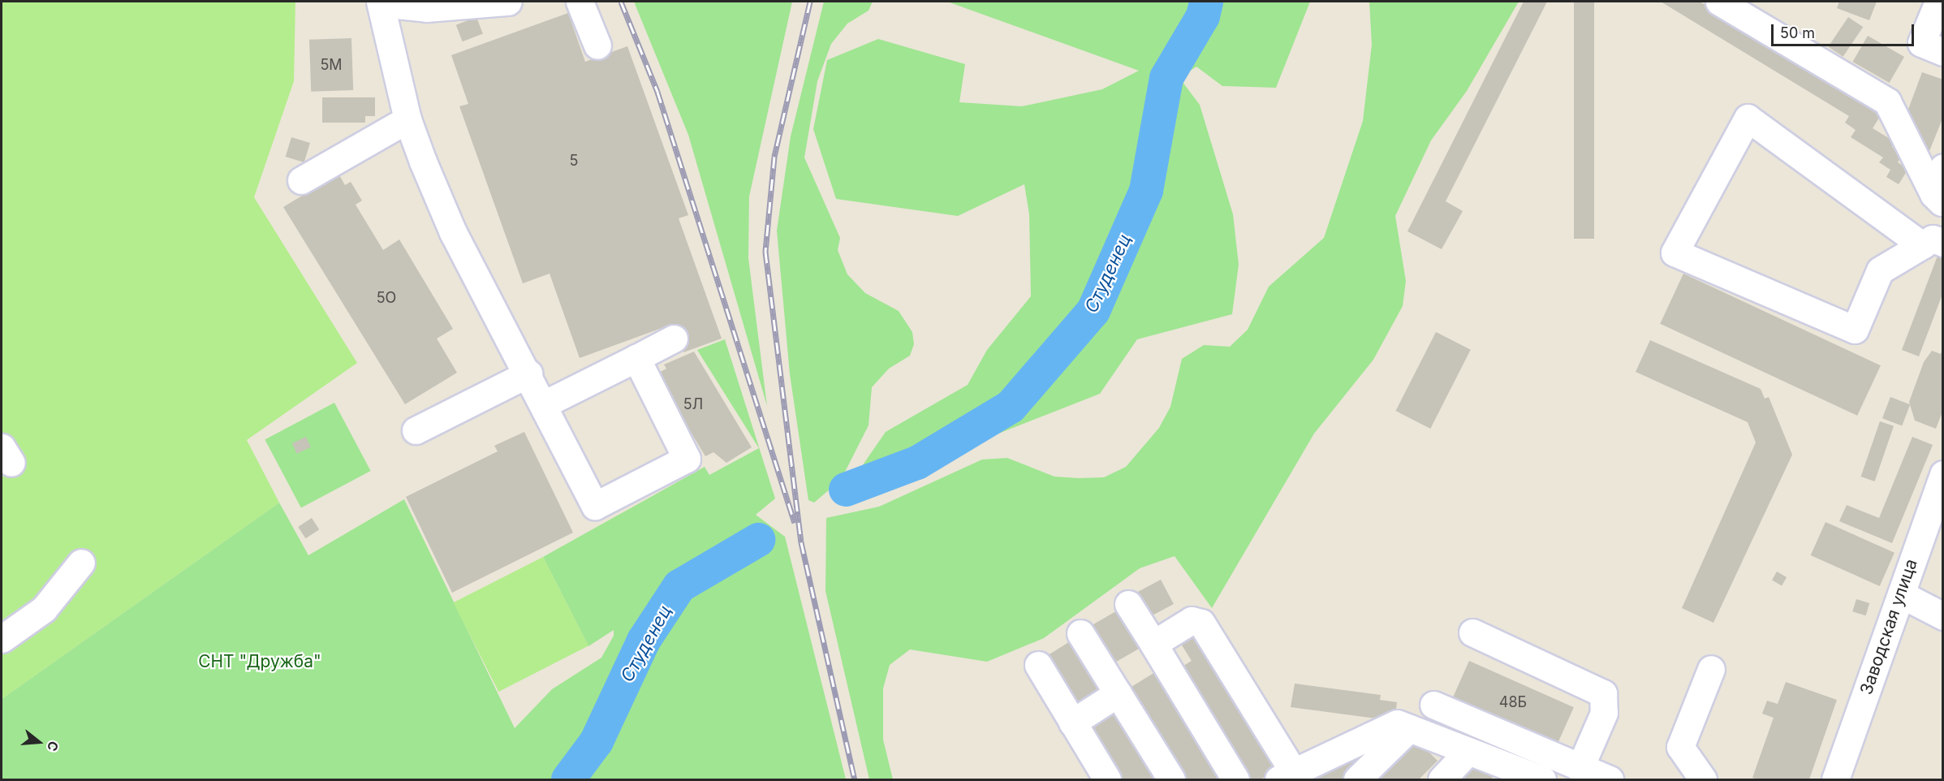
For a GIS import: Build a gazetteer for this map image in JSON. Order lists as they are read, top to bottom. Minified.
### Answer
{"streets":{"street":["Заводская улица"]},"water":["Студенец"],"parks":["СНТ \"Дружба\""],"house_numbers":["5М","5","5О","5Л","48Б"],"scale_bar":"50 m","north":"right"}
